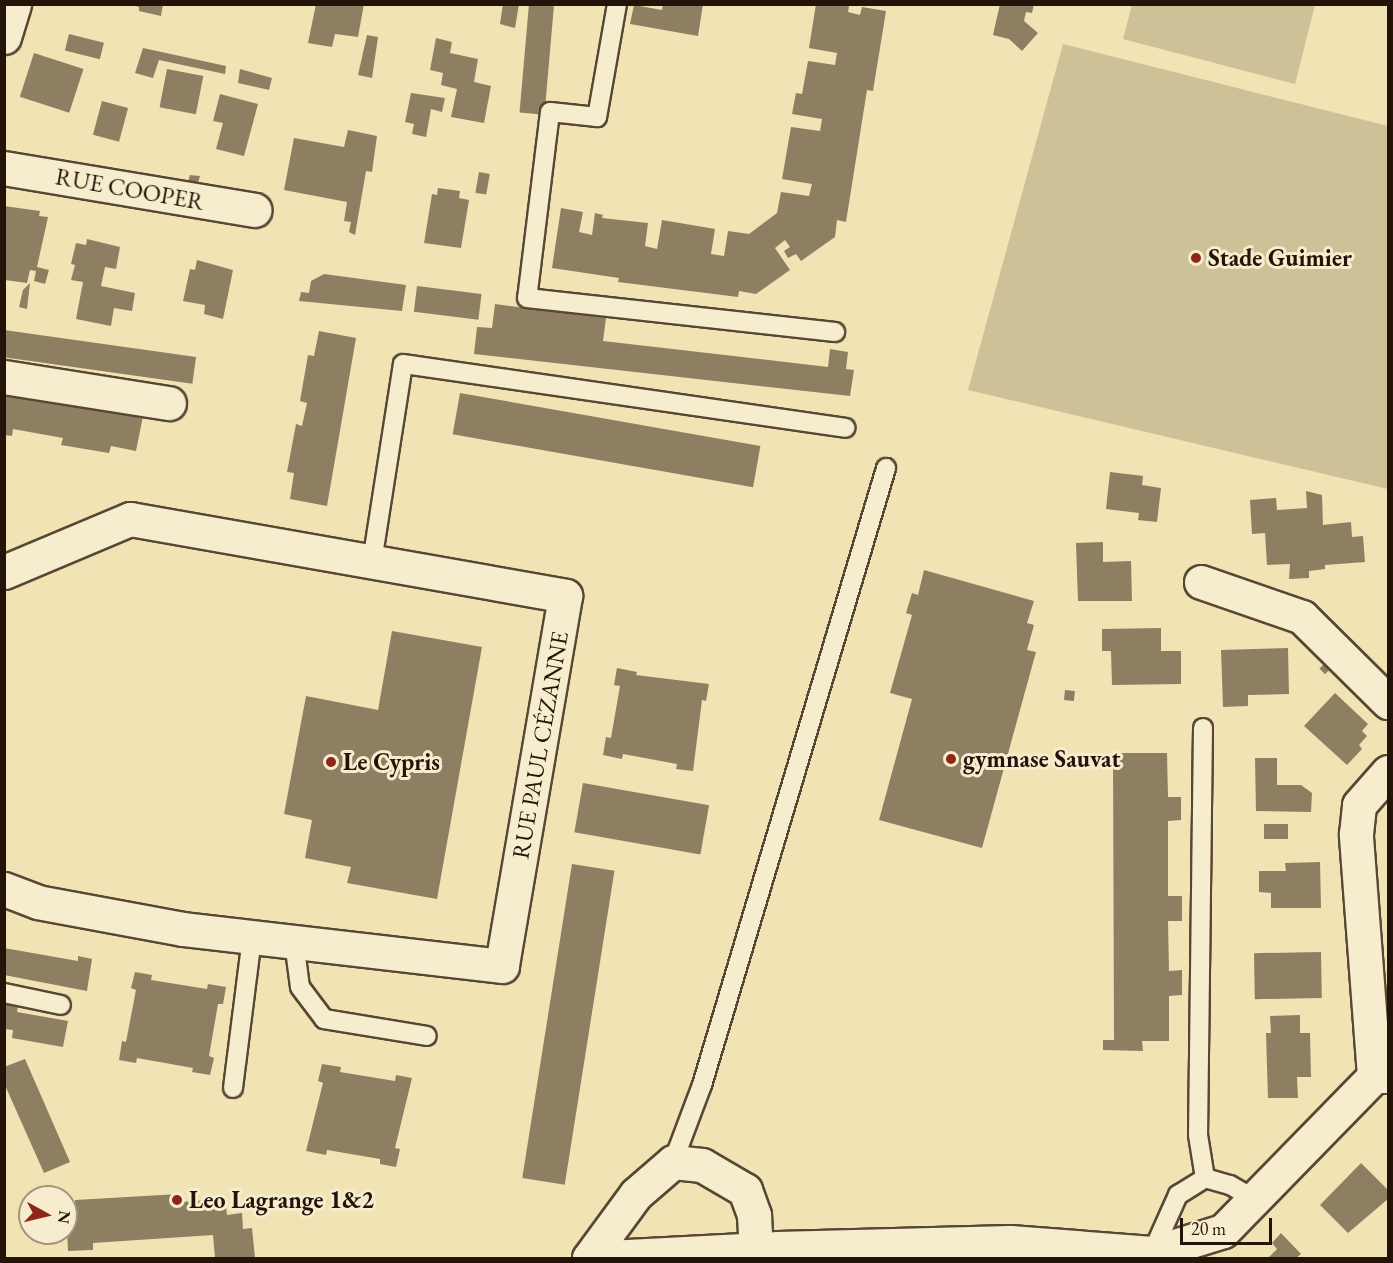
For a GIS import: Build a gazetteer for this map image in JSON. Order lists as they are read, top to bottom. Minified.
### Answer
{"streets":{"street":["RUE COOPER","RUE PAUL CÉZANNE"]},"places":["Stade Guimier","gymnase Sauvat","Le Cypris","Leo Lagrange 1&2"],"scale_bar":"20 m","north":"right"}
